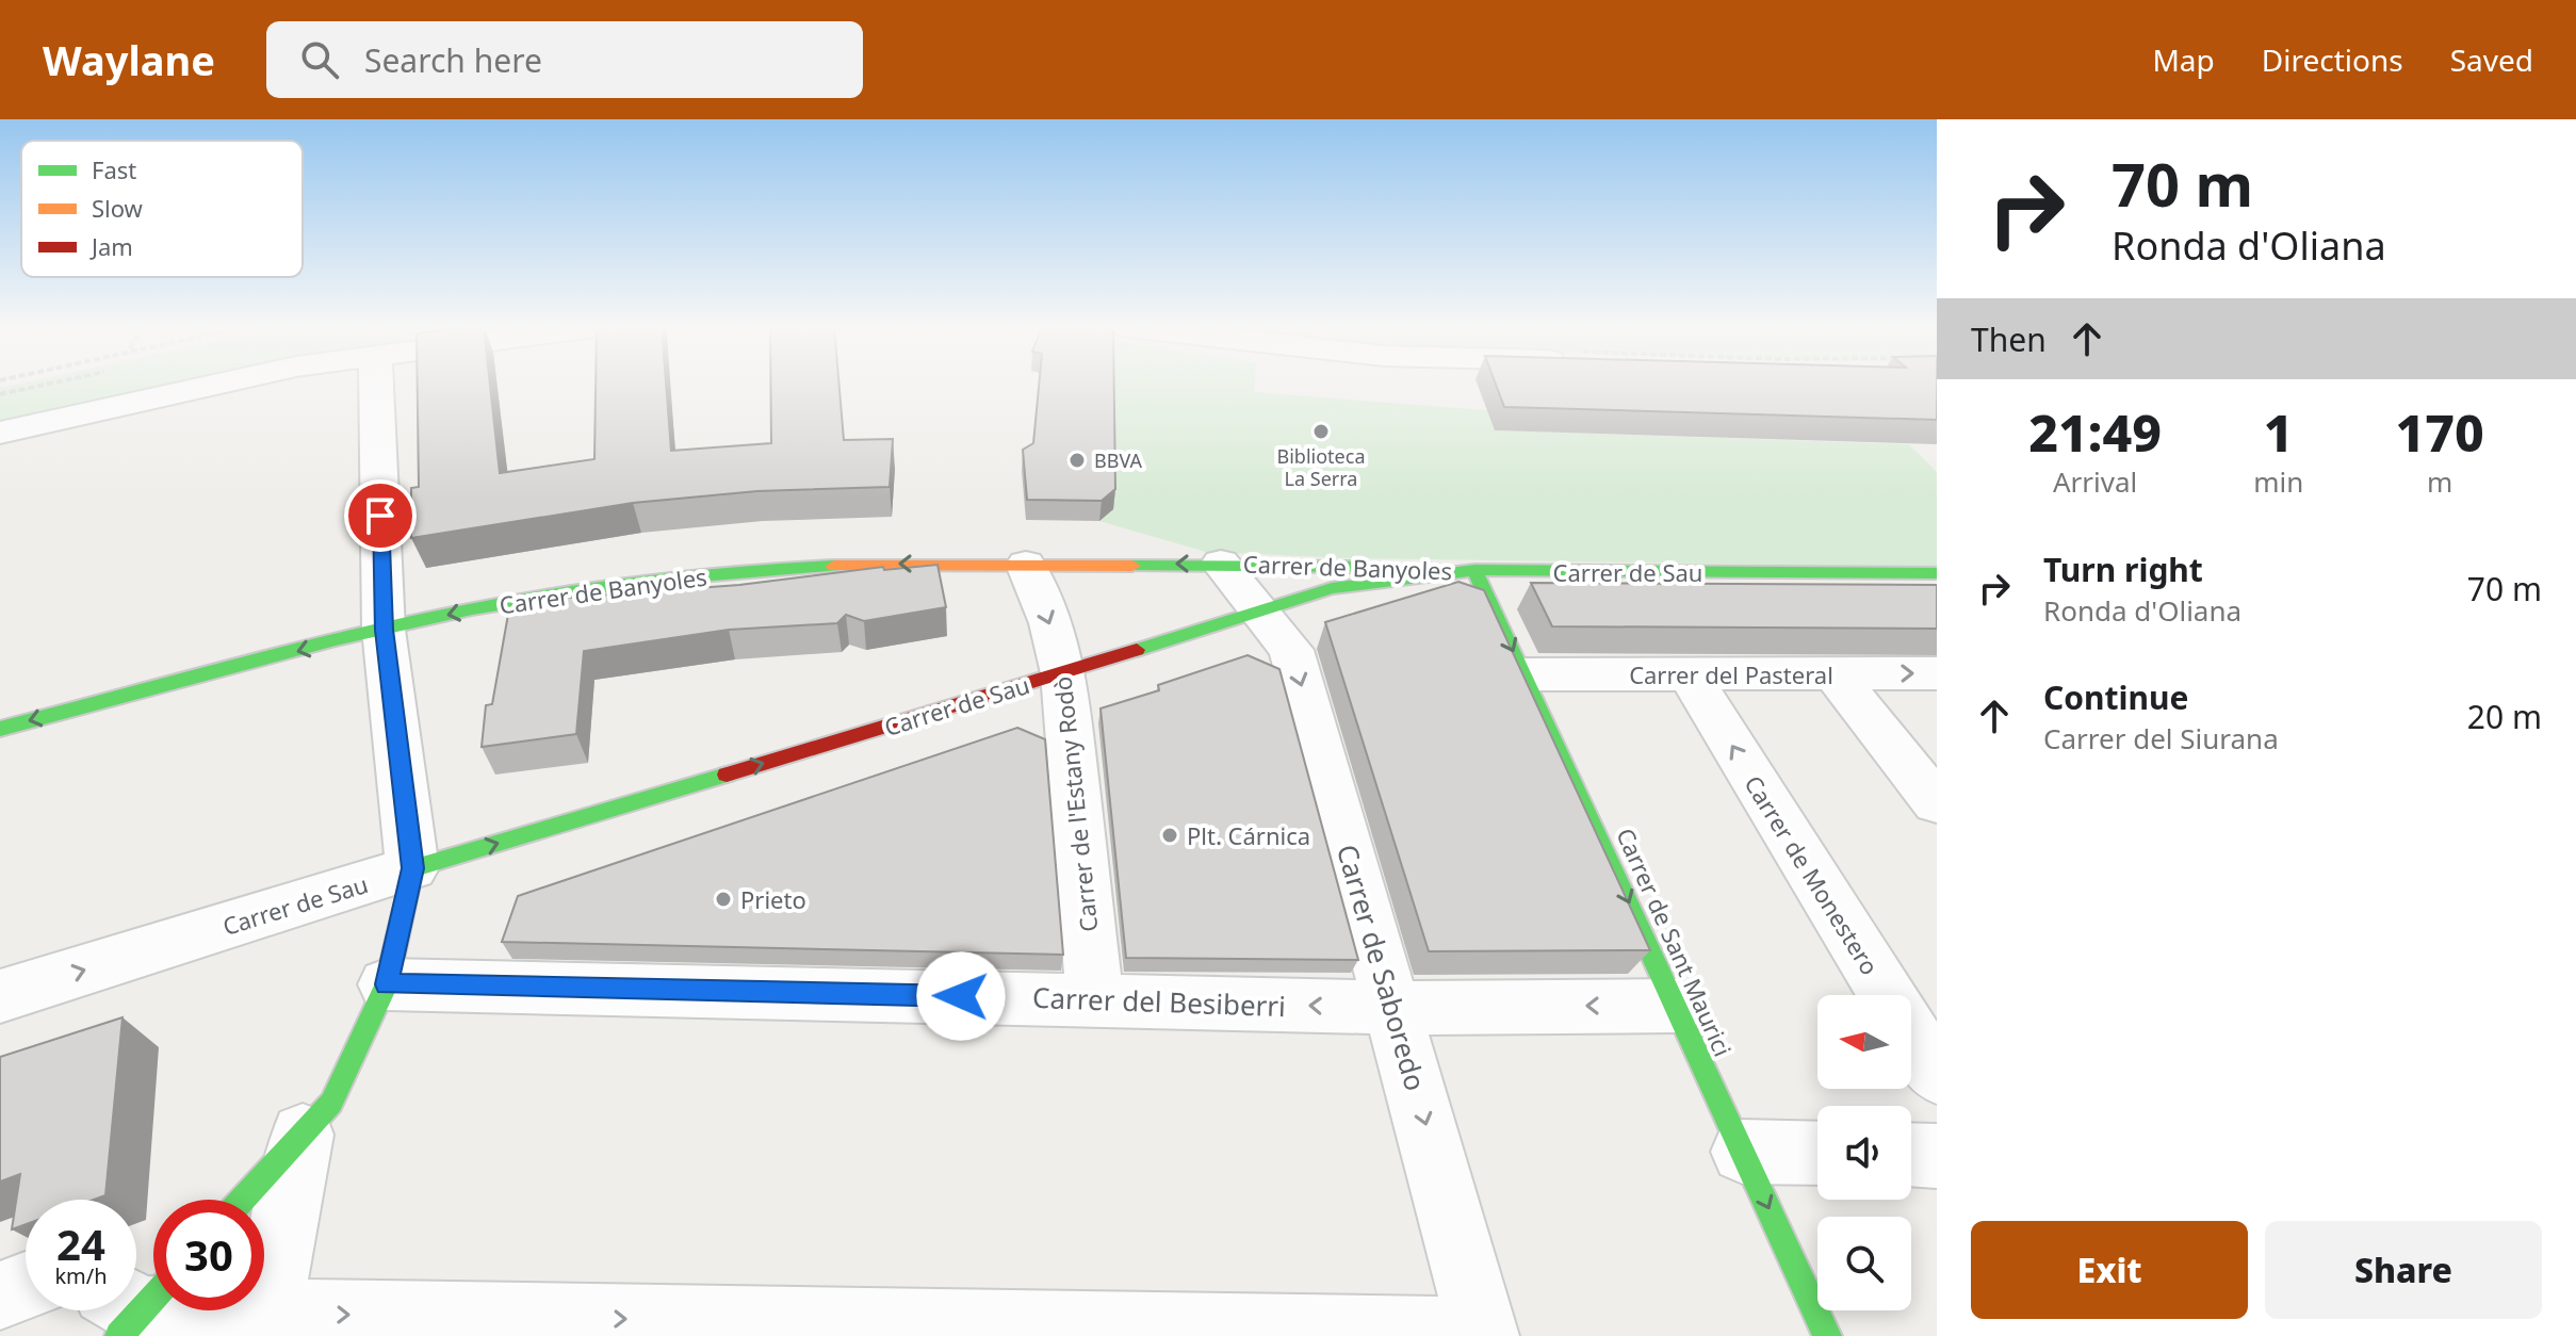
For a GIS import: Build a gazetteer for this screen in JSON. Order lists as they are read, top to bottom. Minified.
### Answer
{"streets":{"street":["Carrer de Banyoles","Carrer de Sau","Carrer del Pasteral","Carrer de l'Estany Rodò","Carrer de Monestero","Carrer de Sant Maurici","Carrer de Saboredo","Carrer del Besiberri"]},"crossings":[["Carrer de Banyoles","Carrer de Sau"],["Carrer de Banyoles","Carrer de l'Estany Rodò"],["Carrer de Banyoles","Carrer de Sant Maurici"],["Carrer de Banyoles","Carrer de Saboredo"],["Carrer de Sau","Carrer de l'Estany Rodò"],["Carrer de Sau","Carrer de Sant Maurici"],["Carrer de Sau","Carrer de Saboredo"],["Carrer del Pasteral","Carrer de Monestero"],["Carrer del Pasteral","Carrer de Sant Maurici"],["Carrer de l'Estany Rodò","Carrer del Besiberri"],["Carrer de Sant Maurici","Carrer del Besiberri"],["Carrer de Saboredo","Carrer del Besiberri"]],"one_way":["Carrer de Banyoles","Carrer de Sau","Carrer de Sant Maurici","Carrer de Saboredo"],"places":["Biblioteca La Serra","BBVA","Plt. Cárnica","Prieto"],"legend":["Fast","Slow","Jam"],"north":"left","page":{"header":"Waylane","search":"Search here","nav":["Map","Directions","Saved"],"turn":["70 m","Ronda d'Oliana"],"then":"Then","eta":["21:49","Arrival","1","min","170","m"],"list":[{"name":"Turn right","note":"Ronda d'Oliana","value":"70 m"},{"name":"Continue","note":"Carrer del Siurana","value":"20 m"}],"speed":"24 km/h","limit":"30","buttons":["Exit","Share"]}}
